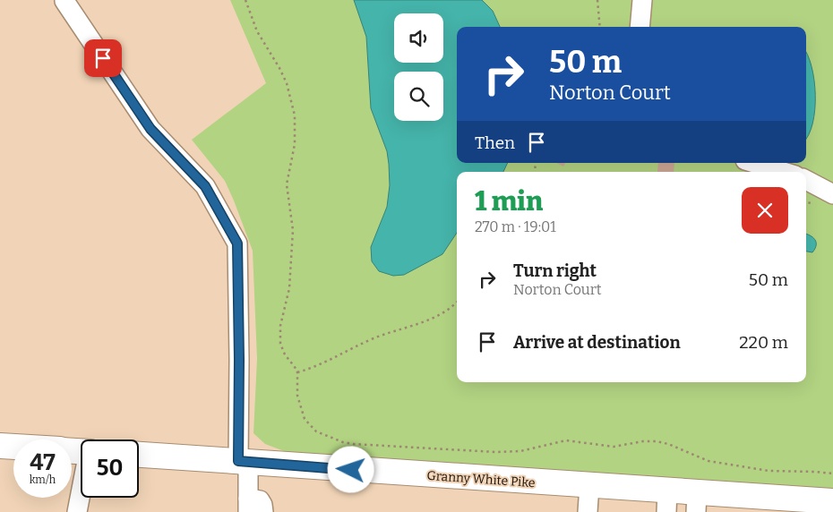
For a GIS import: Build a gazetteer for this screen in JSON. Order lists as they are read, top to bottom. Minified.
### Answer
{"streets":{"main road":["Granny White Pike"]},"page":{"turn":["50 m","Norton Court"],"then":"Then","heading":["1 min","270 m · 19:01"],"list":[{"name":"Turn right","note":"Norton Court","value":"50 m"},{"name":"Arrive at destination","value":"220 m"}],"speed":"47 km/h","limit":"50"}}
